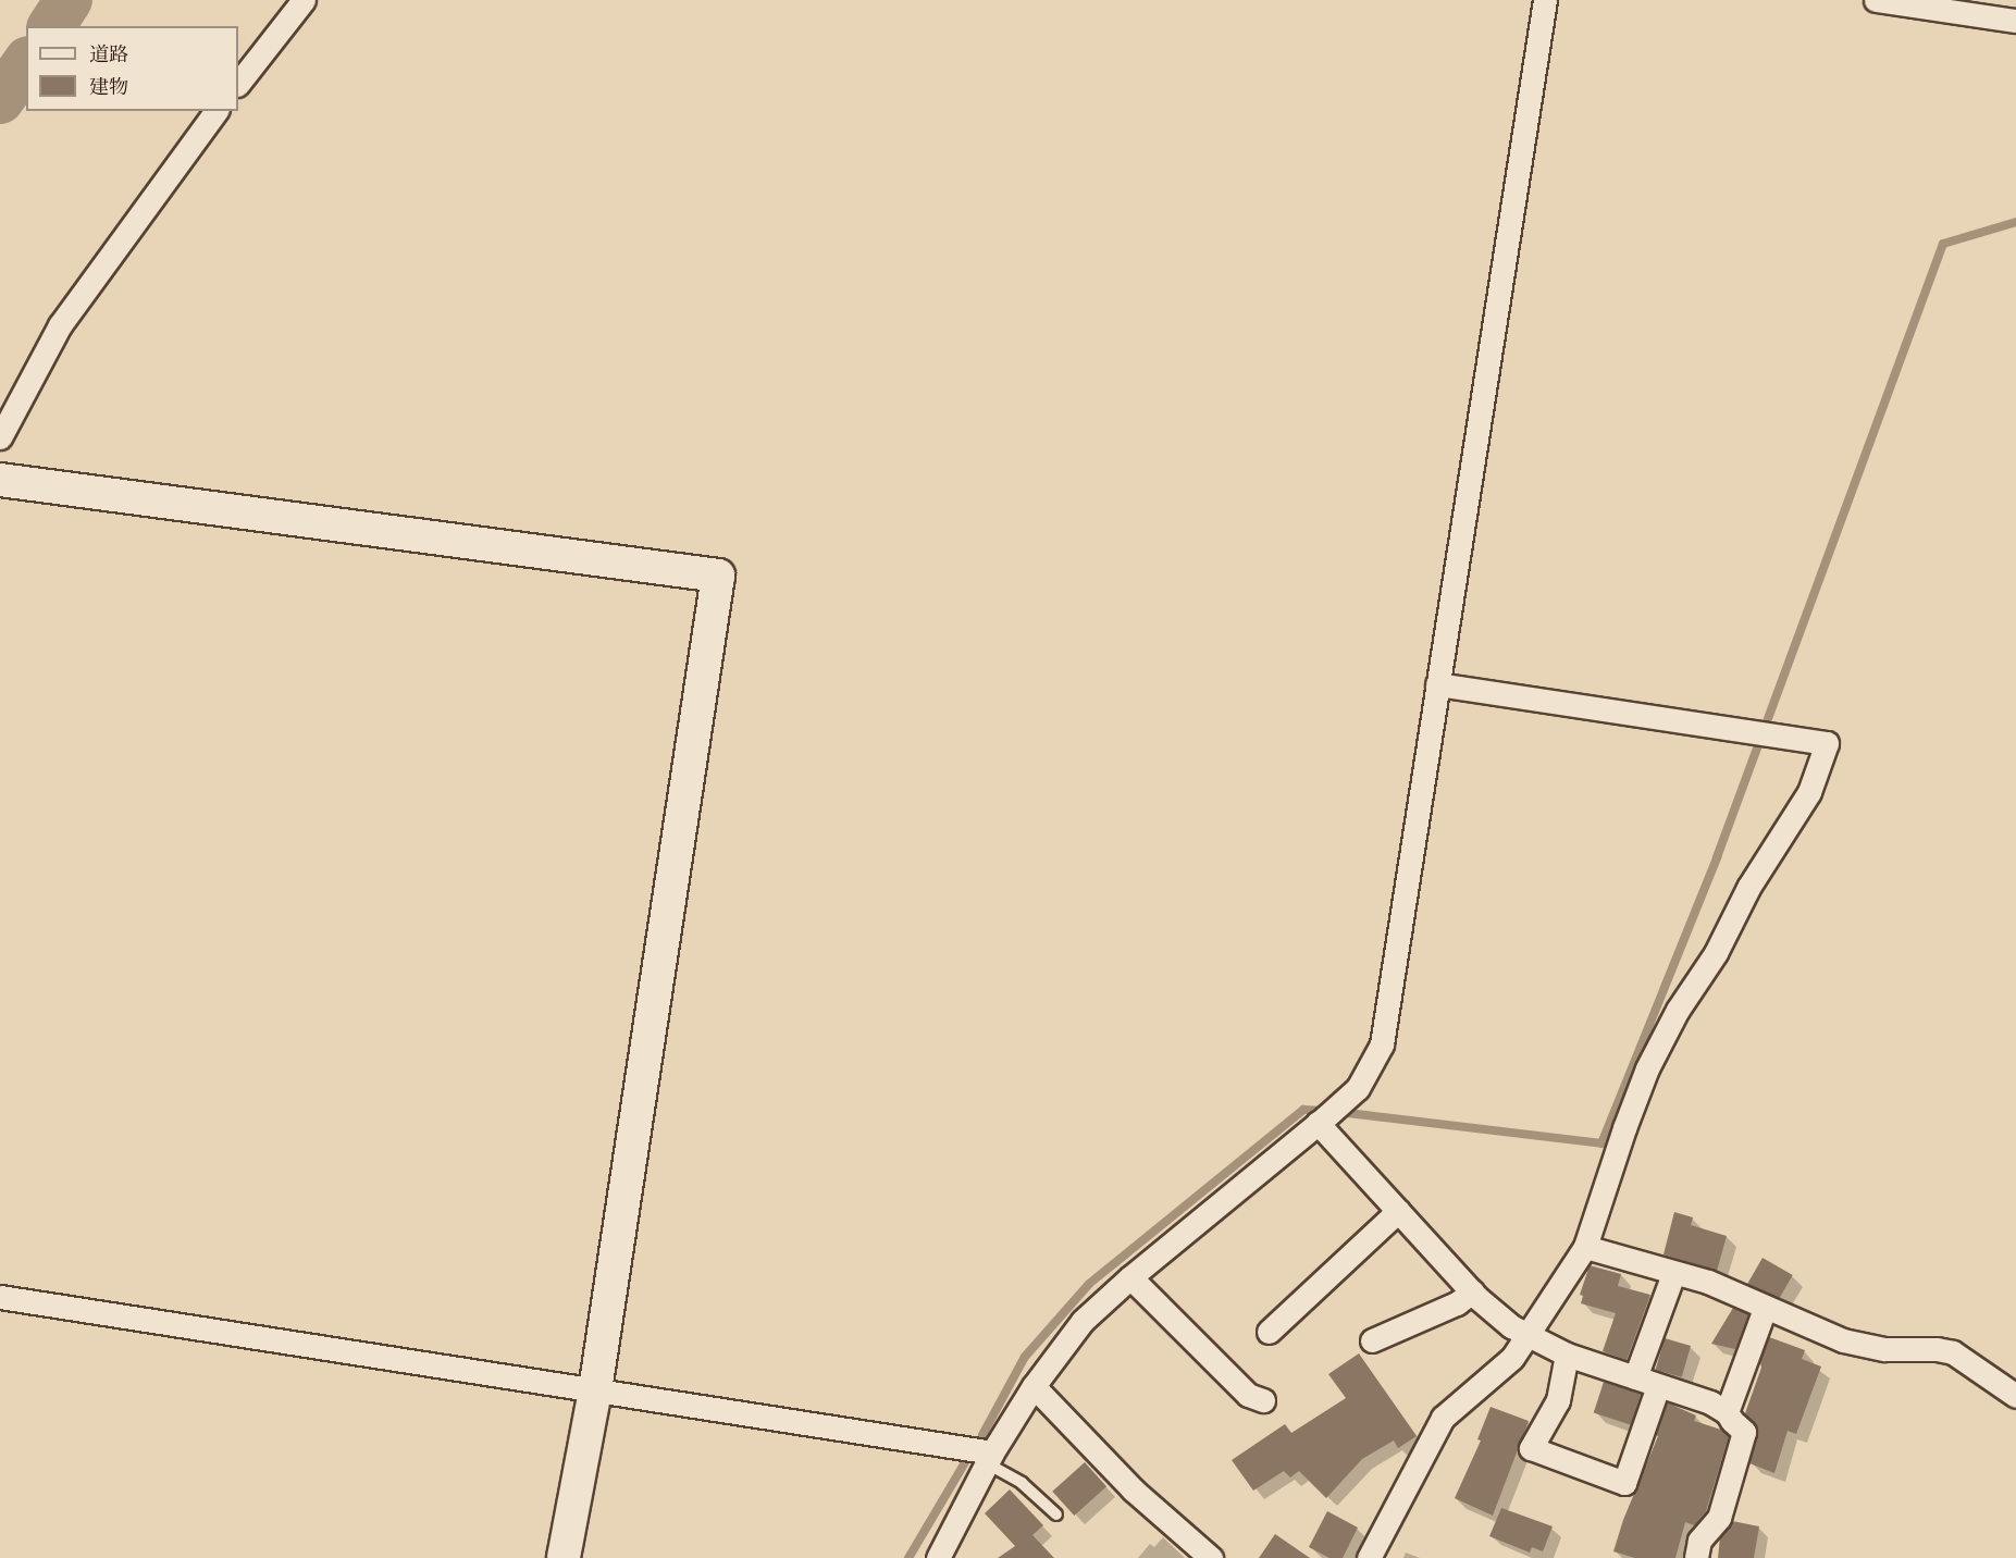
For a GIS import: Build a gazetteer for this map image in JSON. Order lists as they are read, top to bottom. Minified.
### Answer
{"legend":["道路","建物"]}
